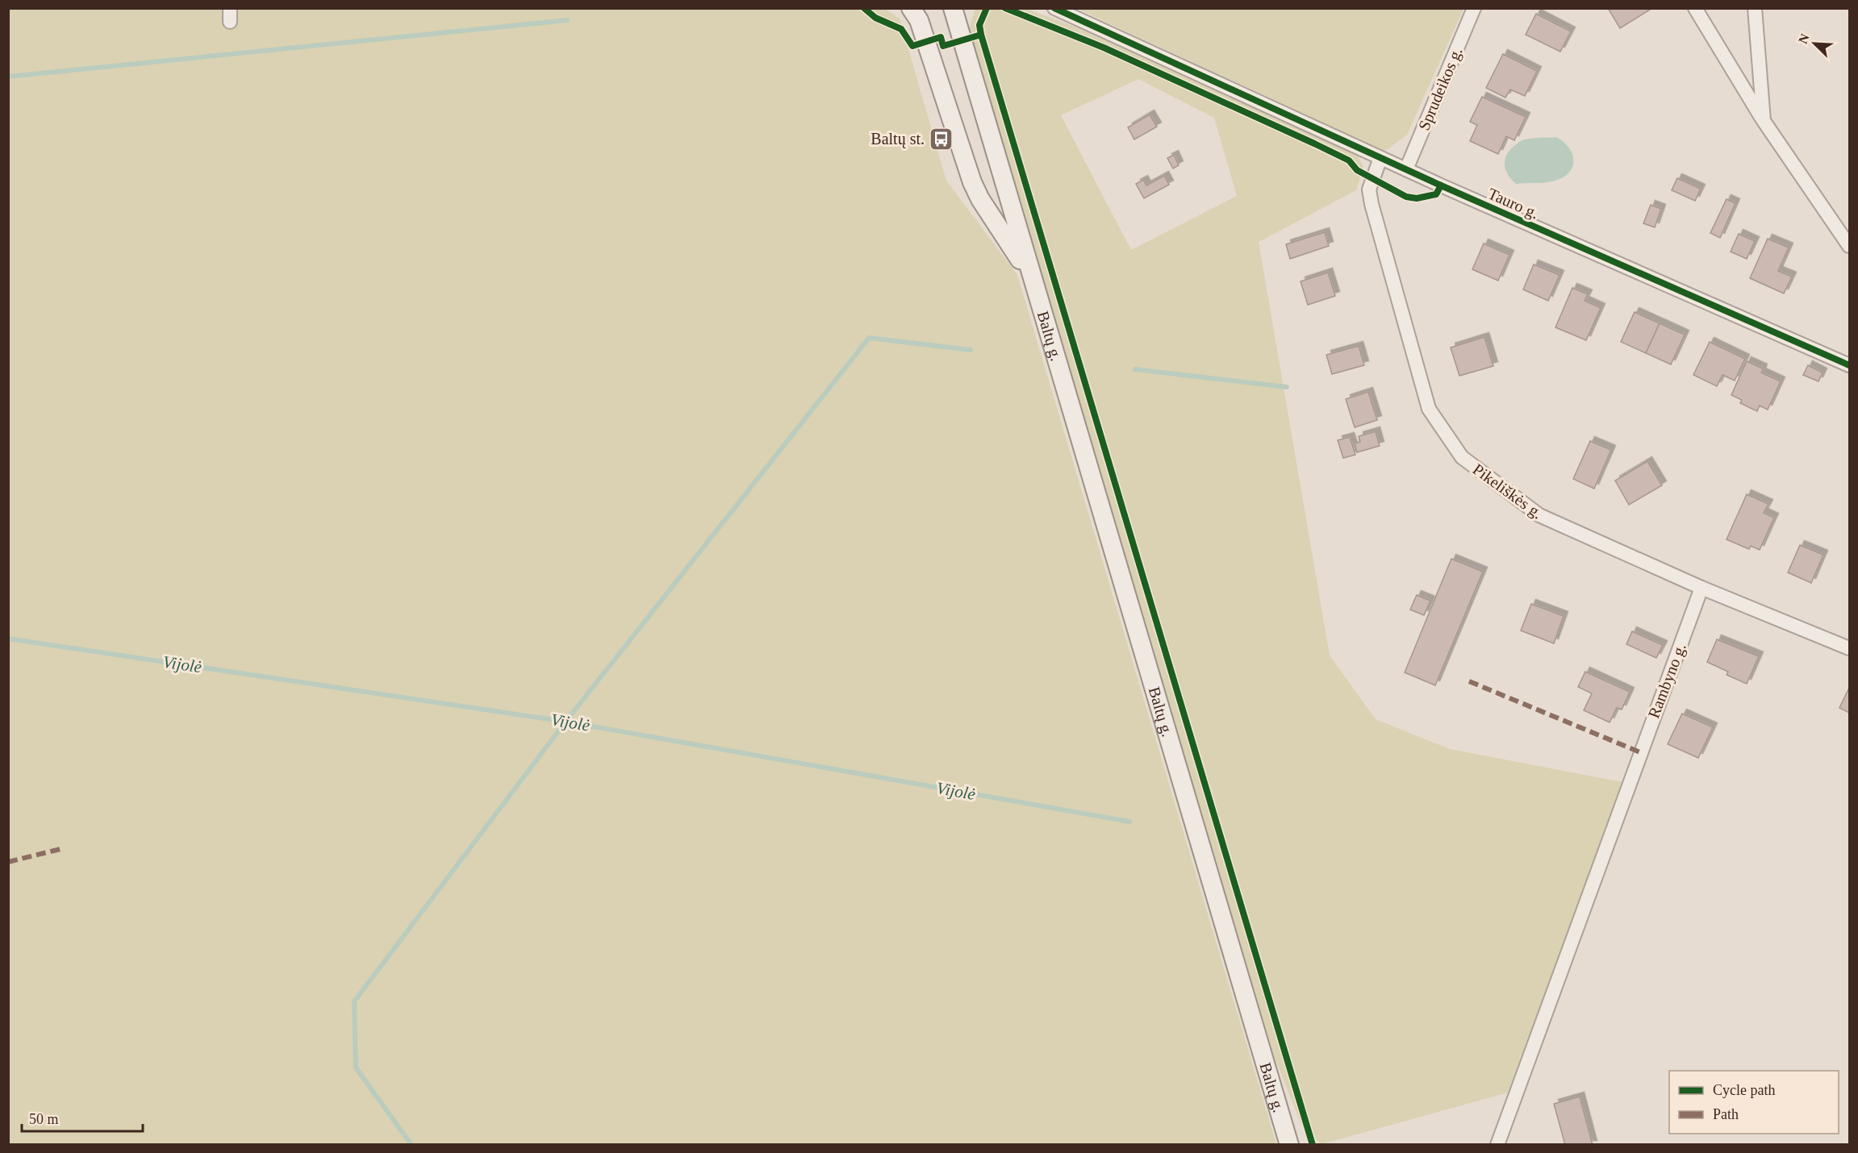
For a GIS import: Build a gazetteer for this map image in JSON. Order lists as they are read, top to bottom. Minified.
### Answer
{"streets":{"main road":["Baltų g."],"street":["Sprudeikos g.","Tauro g.","Pikeliškės g.","Rambyno g."]},"crossings":[["Sprudeikos g.","Tauro g."],["Tauro g.","Pikeliškės g."],["Pikeliškės g.","Rambyno g."]],"water":["Vijolė"],"places":{"bus stop":["Baltų st."]},"legend":["Cycle path","Path"],"scale_bar":"50 m","north":"top left"}
